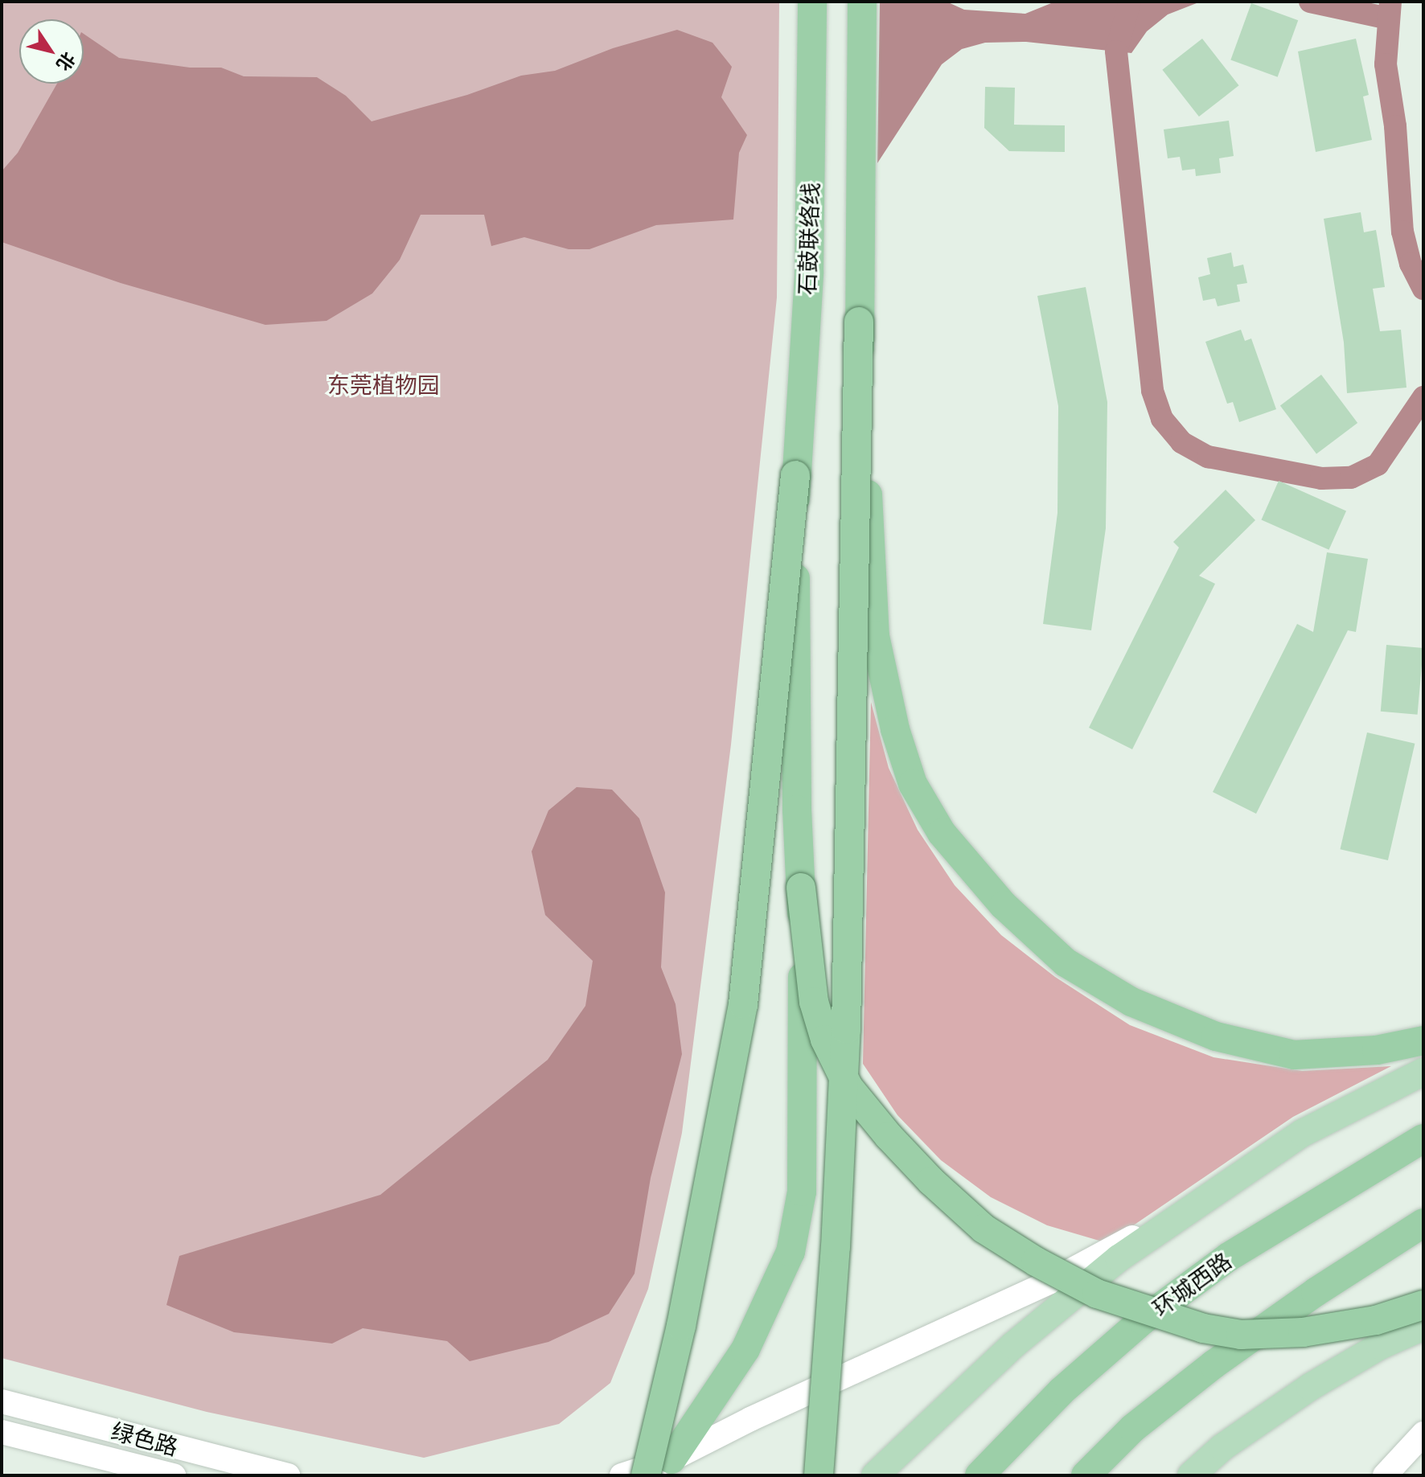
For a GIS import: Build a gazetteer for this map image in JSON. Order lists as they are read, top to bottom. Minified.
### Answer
{"streets":{"highway":["石鼓联络线","环城西路"],"main road":["绿色路"]},"parks":["东莞植物园"],"north":"bottom right"}
